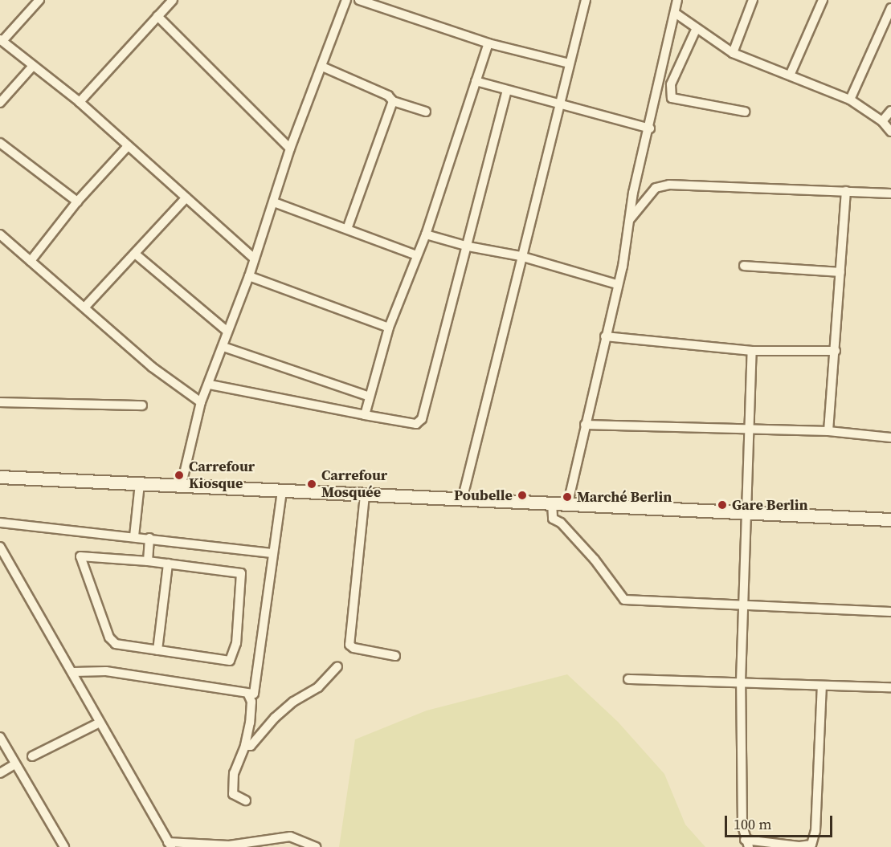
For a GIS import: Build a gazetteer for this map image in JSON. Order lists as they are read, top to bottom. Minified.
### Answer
{"places":["Carrefour Kiosque","Carrefour Mosquée","Poubelle","Marché Berlin","Gare Berlin"],"scale_bar":"100 m"}
